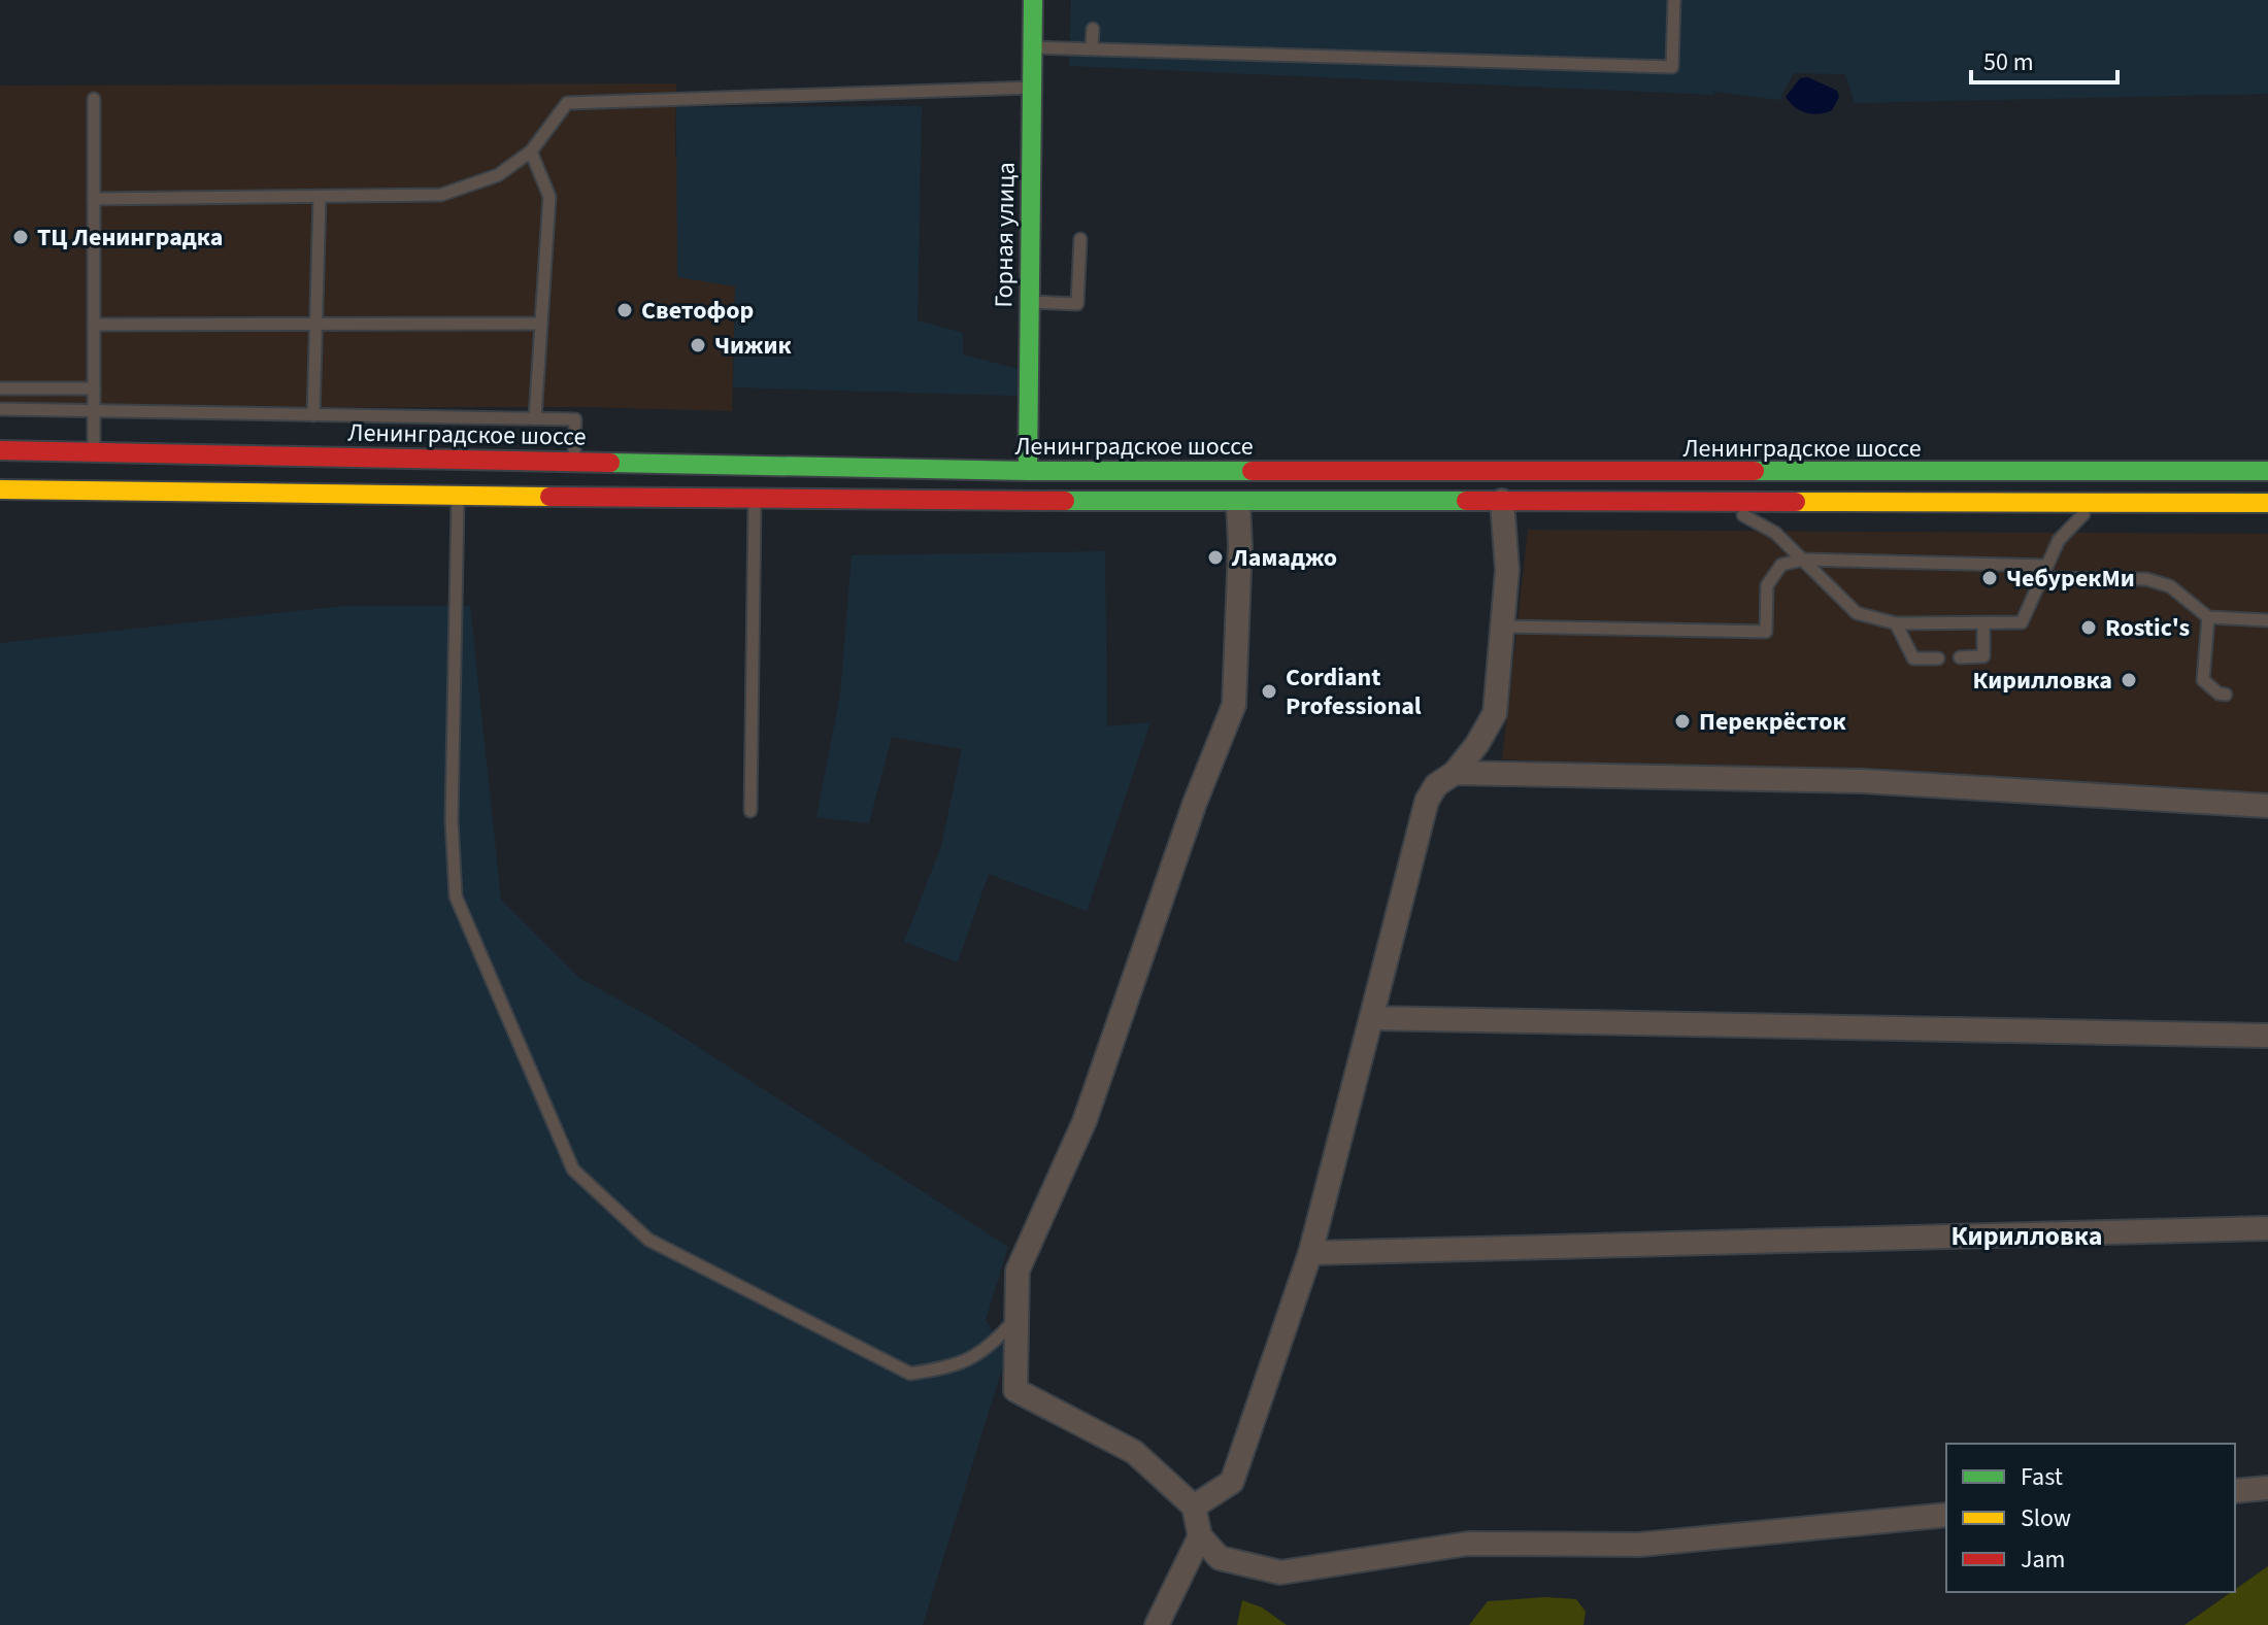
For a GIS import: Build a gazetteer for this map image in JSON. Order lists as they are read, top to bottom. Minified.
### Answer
{"streets":{"main road":["Горная улица","Ленинградское шоссе"]},"crossings":[["Горная улица","Ленинградское шоссе"]],"districts":["Кирилловка"],"places":["ТЦ Ленинградка","Светофор","Чижик","Ламаджо","ЧебурекМи","Rostic's","Кирилловка","Cordiant Professional","Перекрёсток"],"legend":["Fast","Slow","Jam"],"scale_bar":"50 m"}
